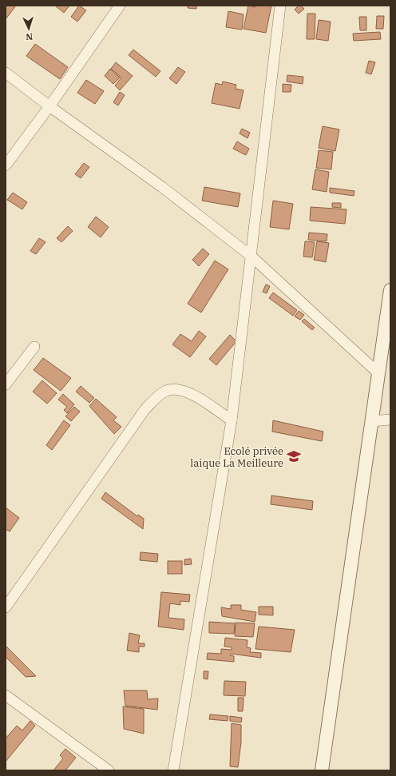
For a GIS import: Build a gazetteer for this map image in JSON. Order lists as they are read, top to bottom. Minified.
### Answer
{"places":{"school or university":["Ecolé privée laique La Meilleure"]},"north":"bottom"}
